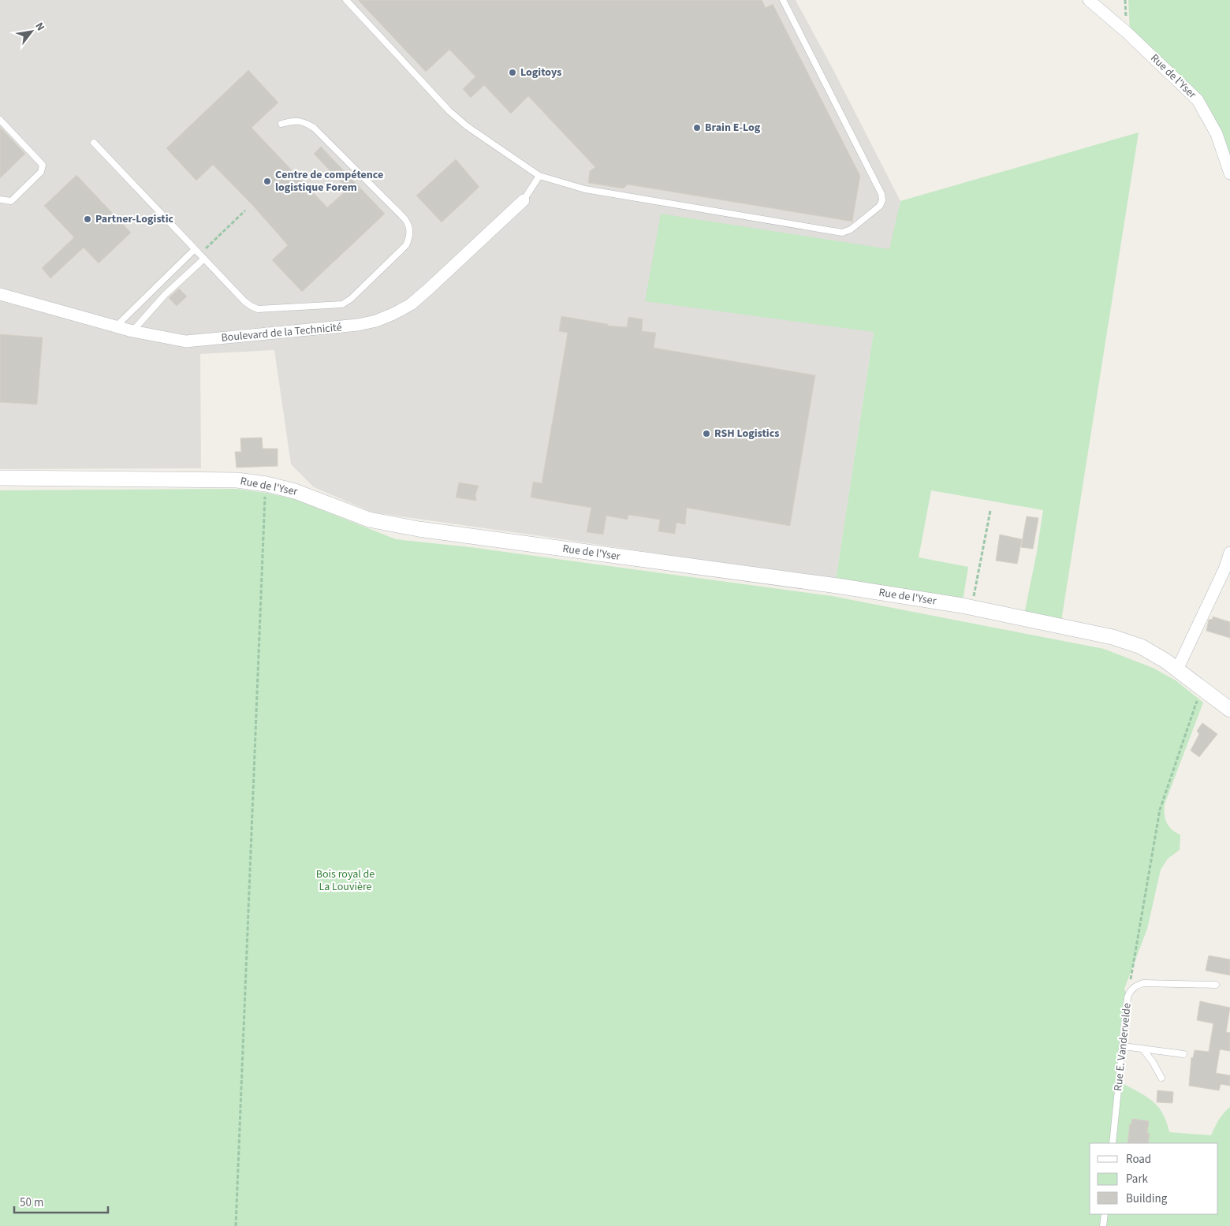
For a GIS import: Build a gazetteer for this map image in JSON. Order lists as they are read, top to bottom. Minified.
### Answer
{"streets":{"street":["Rue de l'Yser","Boulevard de la Technicité"],"lane":["Rue E. Vandervelde"]},"parks":["Bois royal de La Louvière"],"places":["Logitoys","Brain E-Log","Centre de compétence logistique Forem","Partner-Logistic","RSH Logistics"],"legend":["Road","Park","Building"],"scale_bar":"50 m","north":"top right"}
